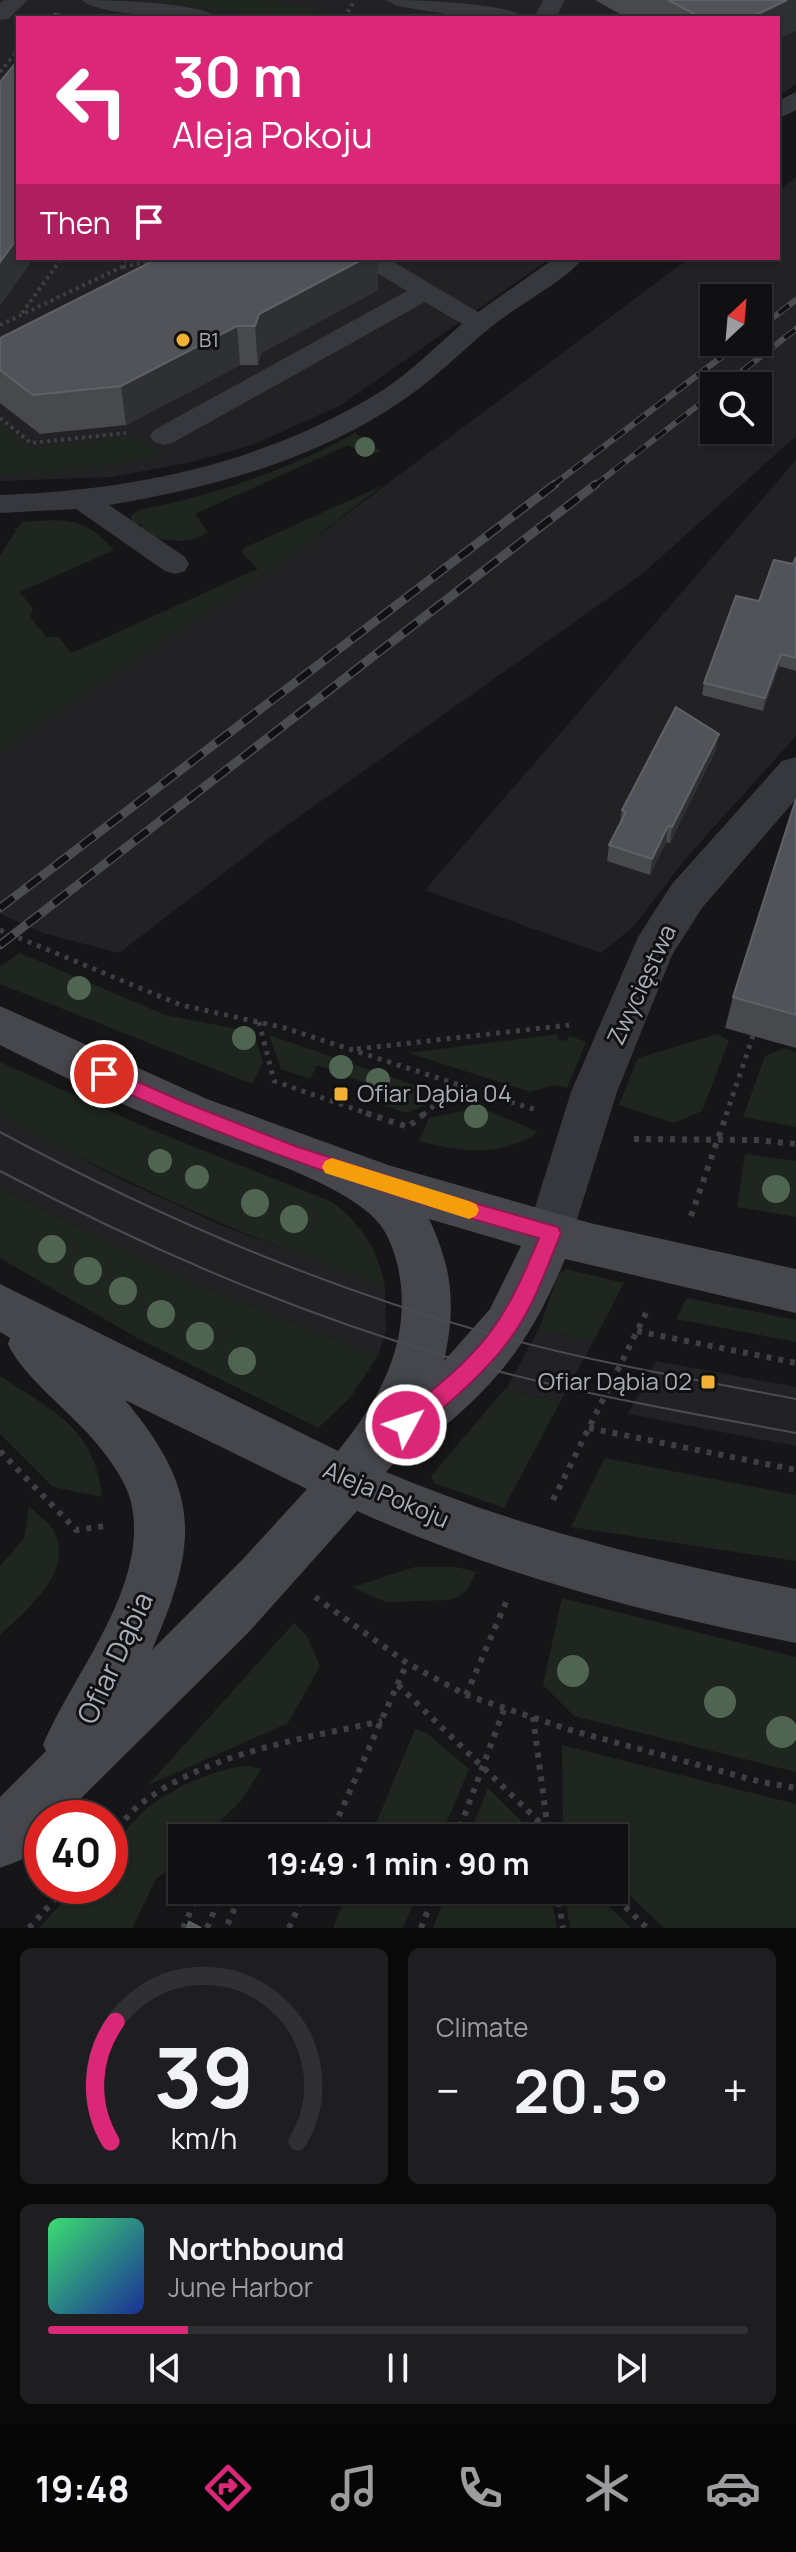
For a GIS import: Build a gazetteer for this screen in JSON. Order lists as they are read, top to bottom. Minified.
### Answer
{"streets":{"main road":["Aleja Pokoju","Ofiar Dąbia"],"street":["Zwycięstwa"]},"crossings":[["Zwycięstwa","Ofiar Dąbia"],["Aleja Pokoju","Ofiar Dąbia"]],"places":{"other":["B1"],"transit":["Ofiar Dąbia 04","Ofiar Dąbia 02"]},"north":"top right","page":{"turn":["30 m","Aleja Pokoju"],"then":"Then","limit":"40","trip":"19:49 · 1 min · 90 m","tile":"Climate","heat":["−","20.5°","+"],"song":["Northbound","June Harbor"],"tabs":"19:48","gauge":["39","km/h"]}}
